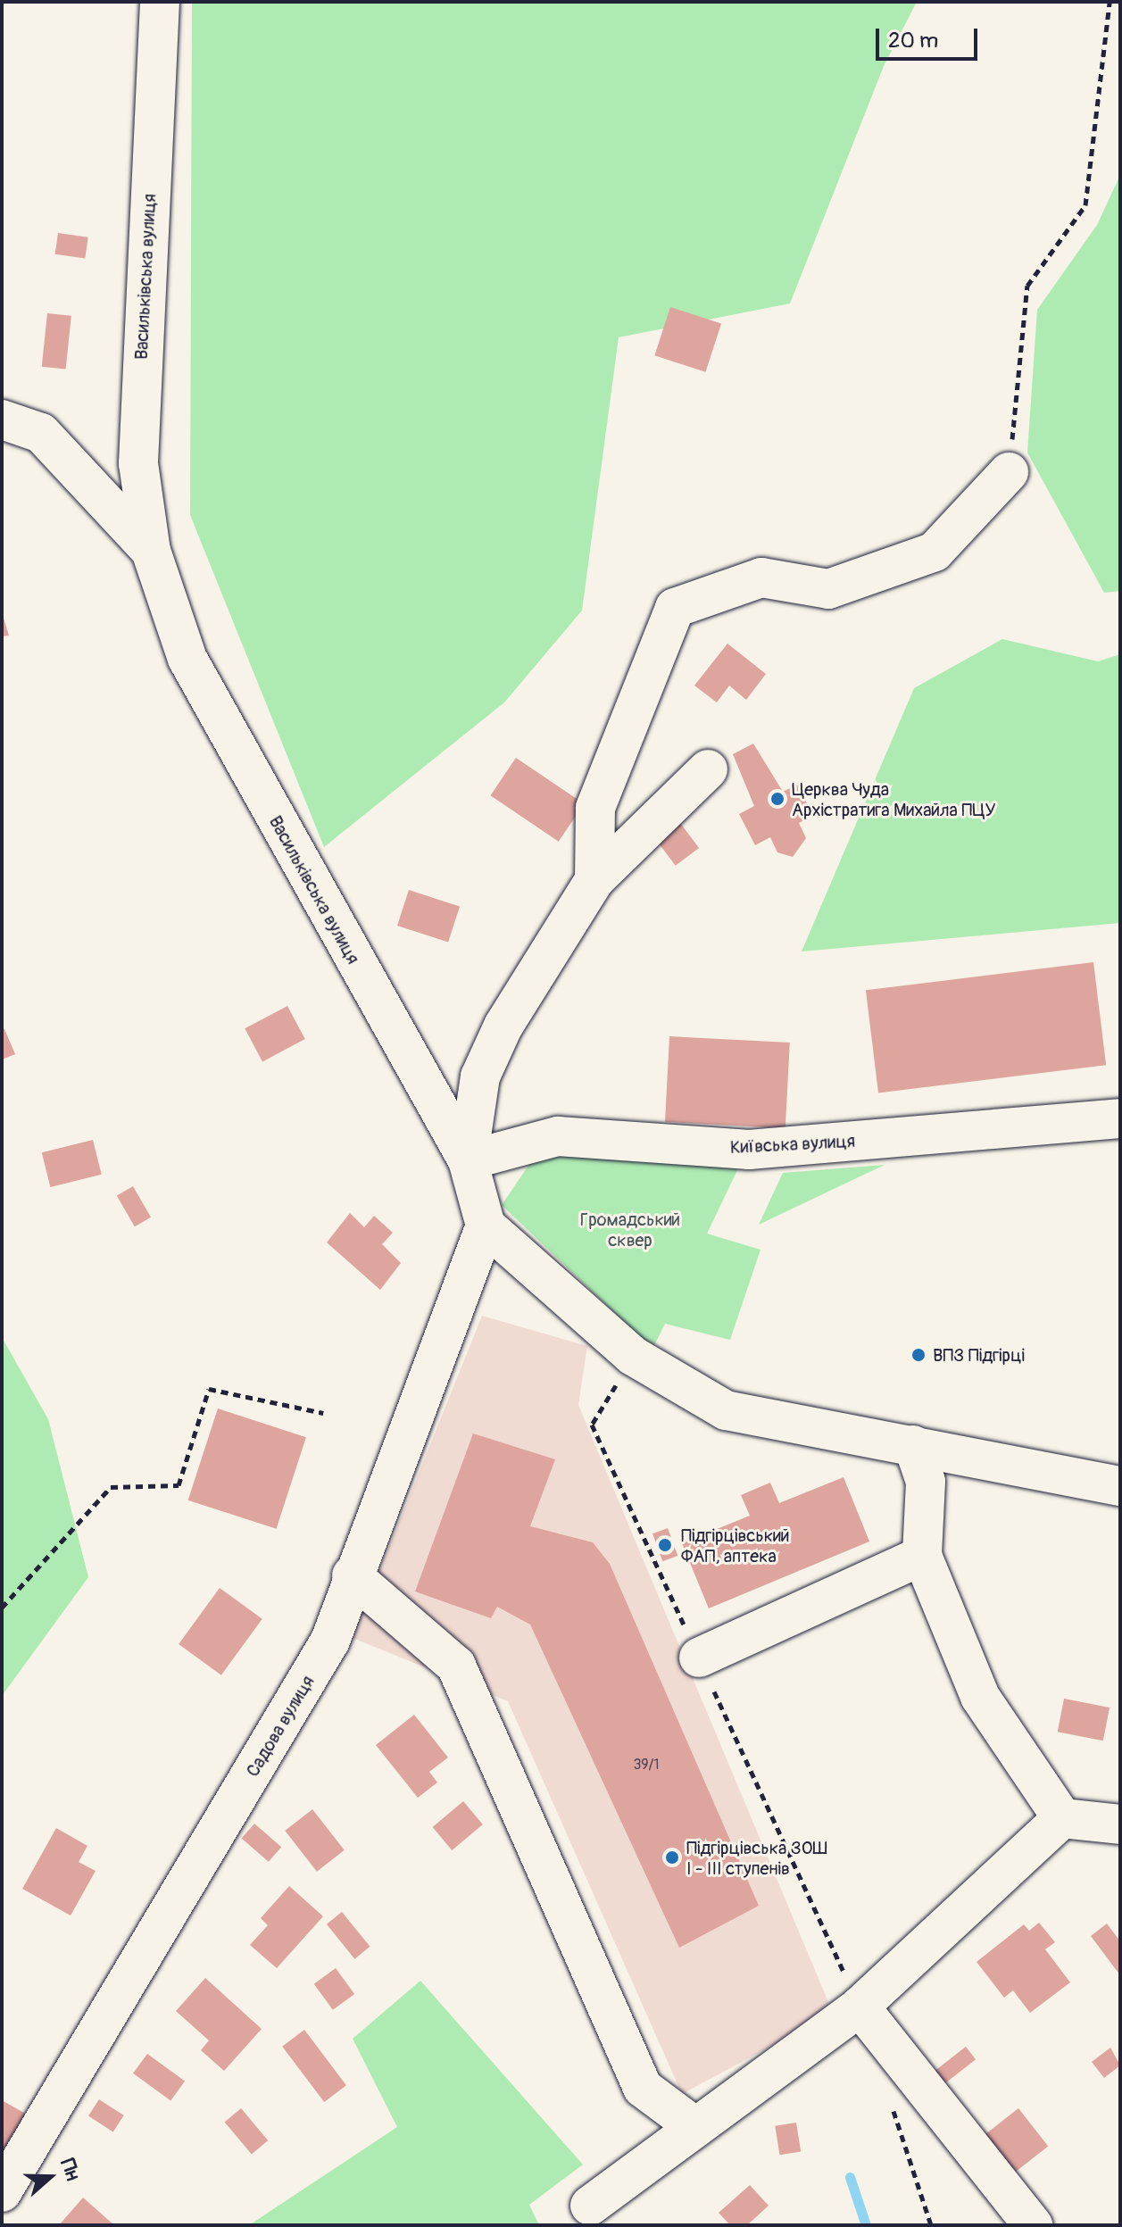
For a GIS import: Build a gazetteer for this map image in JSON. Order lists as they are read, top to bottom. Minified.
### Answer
{"streets":{"street":["Васильківська вулиця","Київська вулиця","Садова вулиця"]},"crossings":[["Васильківська вулиця","Київська вулиця"],["Васильківська вулиця","Садова вулиця"]],"parks":["Громадський сквер"],"places":["Церква Чуда Архістратига Михайла ПЦУ","ВПЗ Підгірці","Підгірцівський ФАП, аптека","Підгірцівська ЗОШ І - ІІІ ступенів"],"house_numbers":["39/1"],"scale_bar":"20 m","north":"right"}
